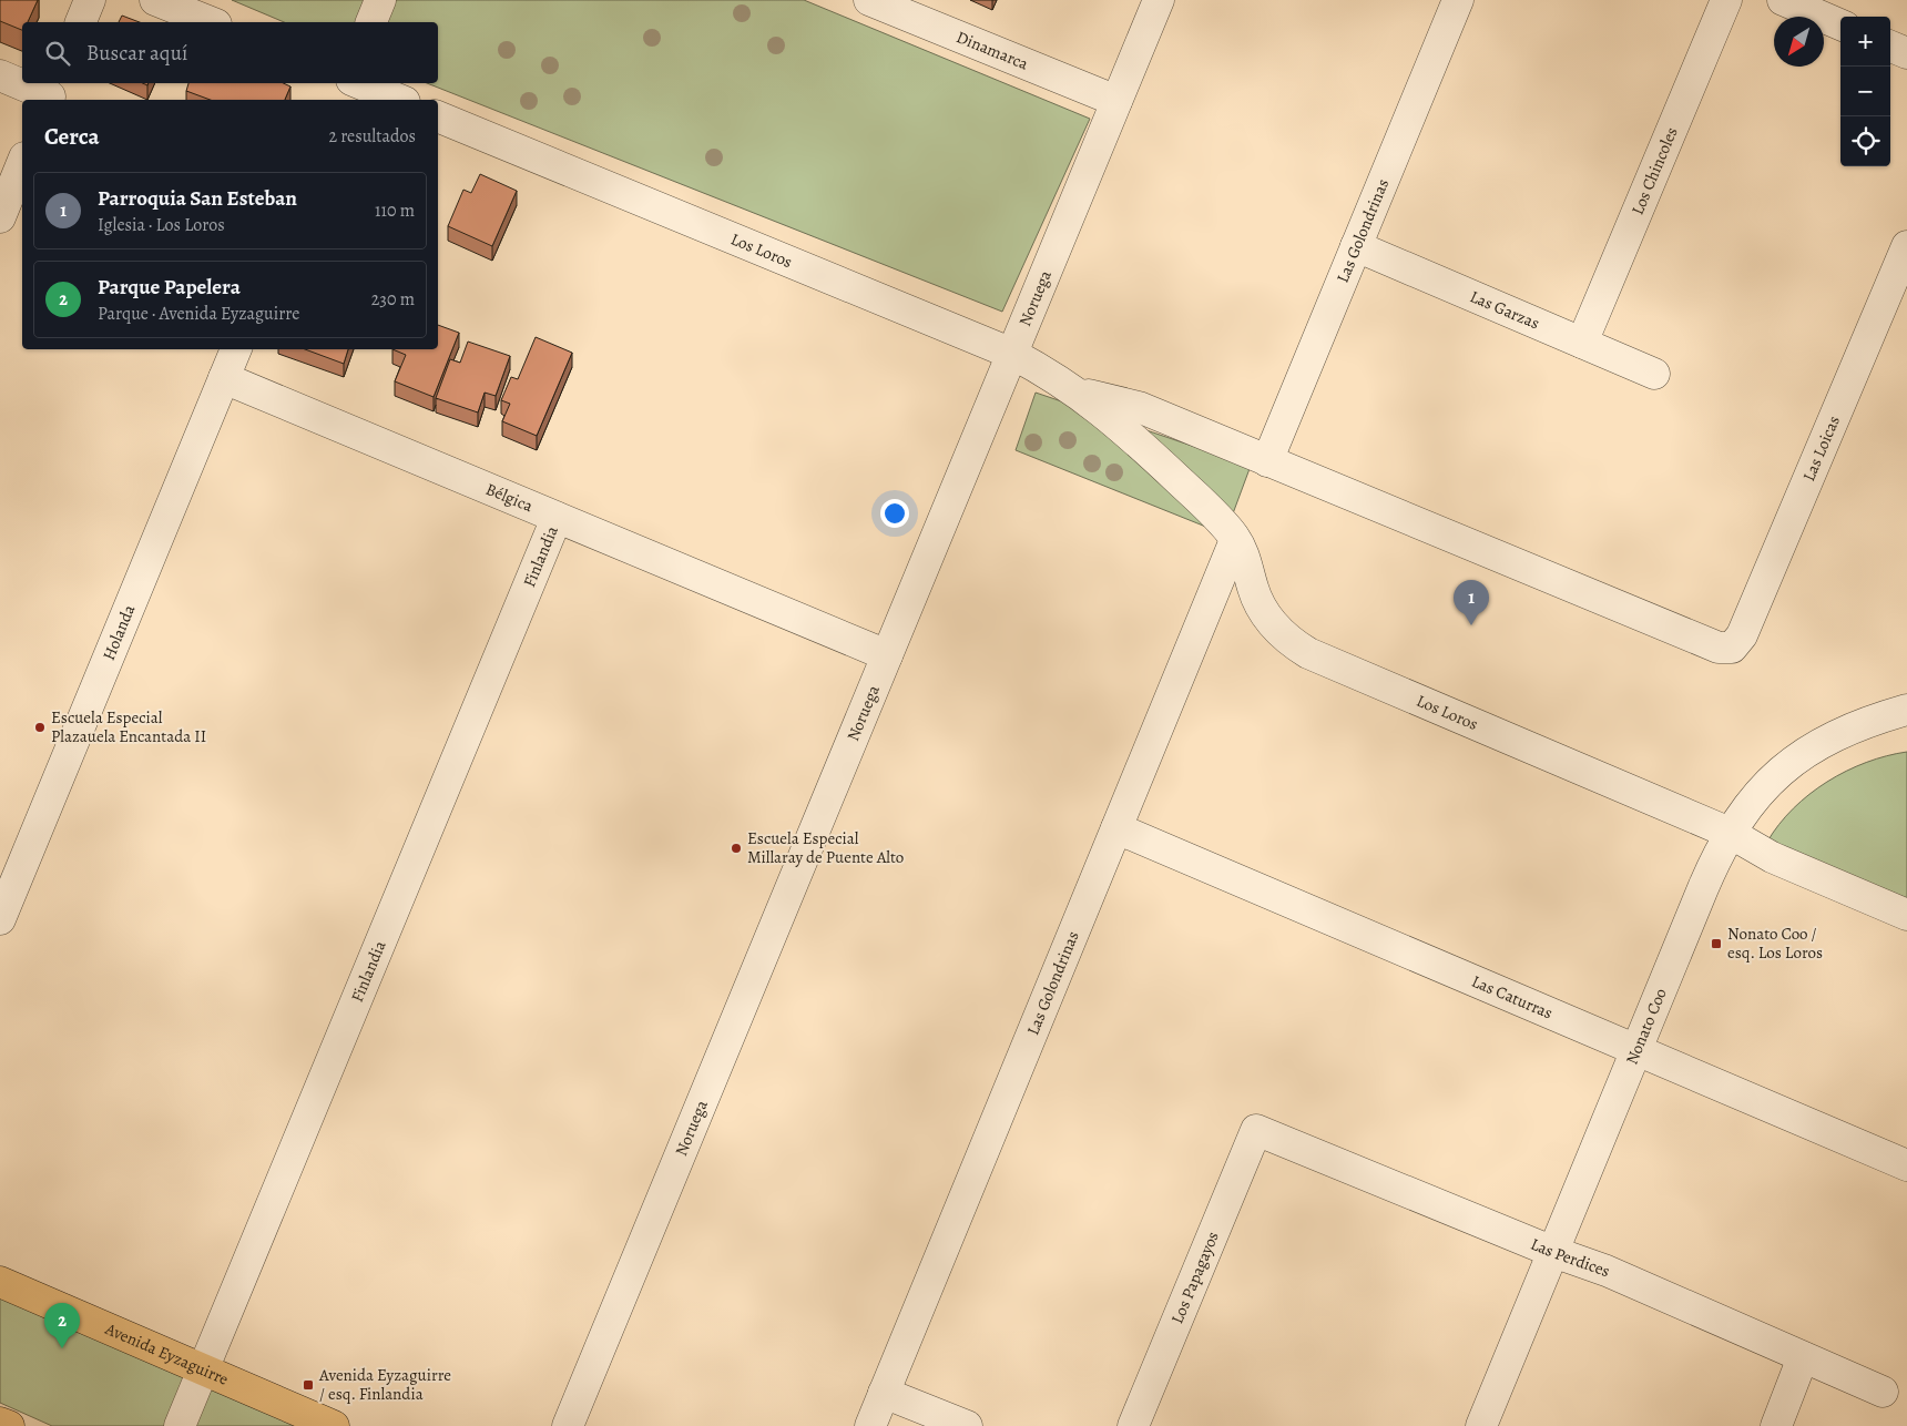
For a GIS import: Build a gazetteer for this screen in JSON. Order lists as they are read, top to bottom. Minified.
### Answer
{"streets":{"main road":["Avenida Eyzaguirre"],"street":["Dinamarca","Los Chincoles","Las Golondrinas","Los Loros","Noruega","Las Garzas","Las Loicas","Bélgica","Finlandia","Holanda","Las Caturras","Nonato Coo","Las Perdices","Los Papagayos"]},"crossings":[["Dinamarca","Noruega"],["Los Chincoles","Las Garzas"],["Las Golondrinas","Los Loros"],["Las Golondrinas","Las Garzas"],["Las Golondrinas","Las Caturras"],["Los Loros","Noruega"],["Los Loros","Las Loicas"],["Los Loros","Nonato Coo"],["Noruega","Bélgica"],["Bélgica","Finlandia"],["Bélgica","Holanda"],["Finlandia","Avenida Eyzaguirre"],["Las Caturras","Nonato Coo"],["Nonato Coo","Las Perdices"],["Las Perdices","Los Papagayos"]],"places":{"other":["Escuela Especial Plazauela Encantada II","Escuela Especial Millaray de Puente Alto"],"transit":["Nonato Coo / esq. Los Loros","Avenida Eyzaguirre / esq. Finlandia"]},"north":"bottom left","page":{"map_buttons":["+","−"],"search":"Buscar aquí","heading":["Cerca","2 resultados"],"list":[{"mark":"1","name":"Parroquia San Esteban","note":"Iglesia · Los Loros","value":"110 m"},{"mark":"2","name":"Parque Papelera","note":"Parque · Avenida Eyzaguirre","value":"230 m"}],"pins":["1","2"]}}
